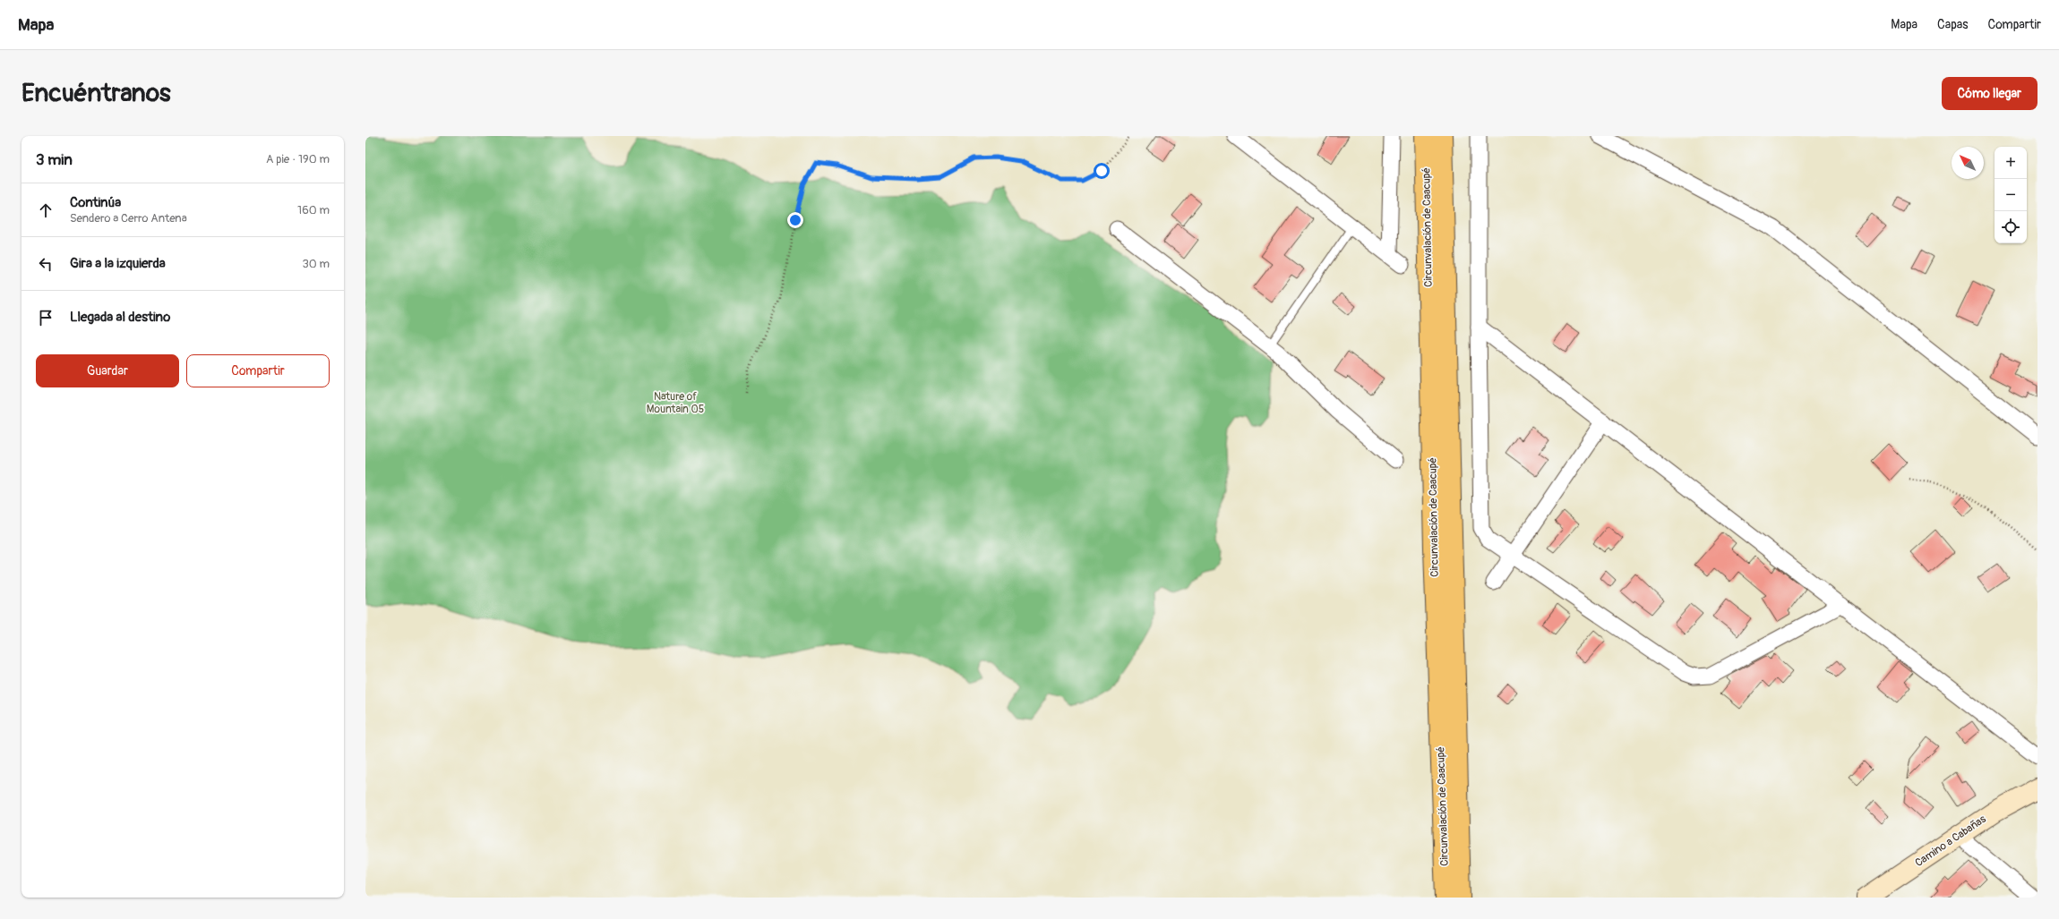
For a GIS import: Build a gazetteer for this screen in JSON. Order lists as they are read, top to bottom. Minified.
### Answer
{"streets":{"highway":["Circunvalación de Caacupé"],"street":["Camino a Cabañas"]},"parks":["Nature of Mountain 05"],"north":"top left","page":{"header":"Mapa","nav":["Mapa","Capas","Compartir"],"buttons":["Cómo llegar",["Guardar","Compartir"]],"title":"Encuéntranos","heading":["3 min","A pie · 190 m"],"map_buttons":["+","−"],"list":[["Continúa","Sendero a Cerro Antena","160 m"],["Gira a la izquierda","30 m"],"Llegada al destino"]}}
